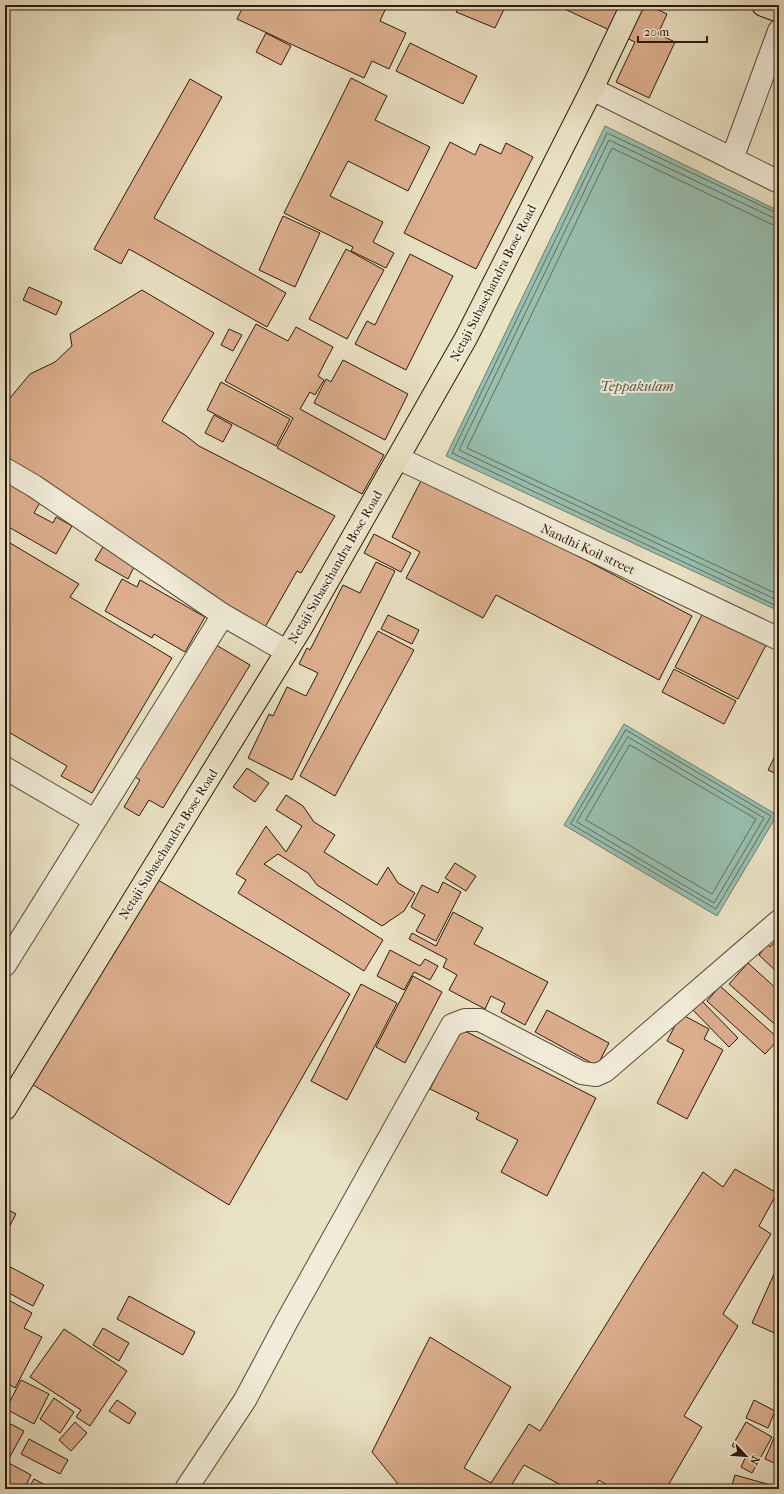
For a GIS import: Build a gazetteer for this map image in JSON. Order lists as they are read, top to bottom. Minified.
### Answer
{"streets":{"main road":["Netaji Subaschandra Bose Road"],"street":["Nandhi Koil street"]},"crossings":[["Netaji Subaschandra Bose Road","Nandhi Koil street"]],"water":["Teppakulam"],"scale_bar":"20 m","north":"bottom right"}
